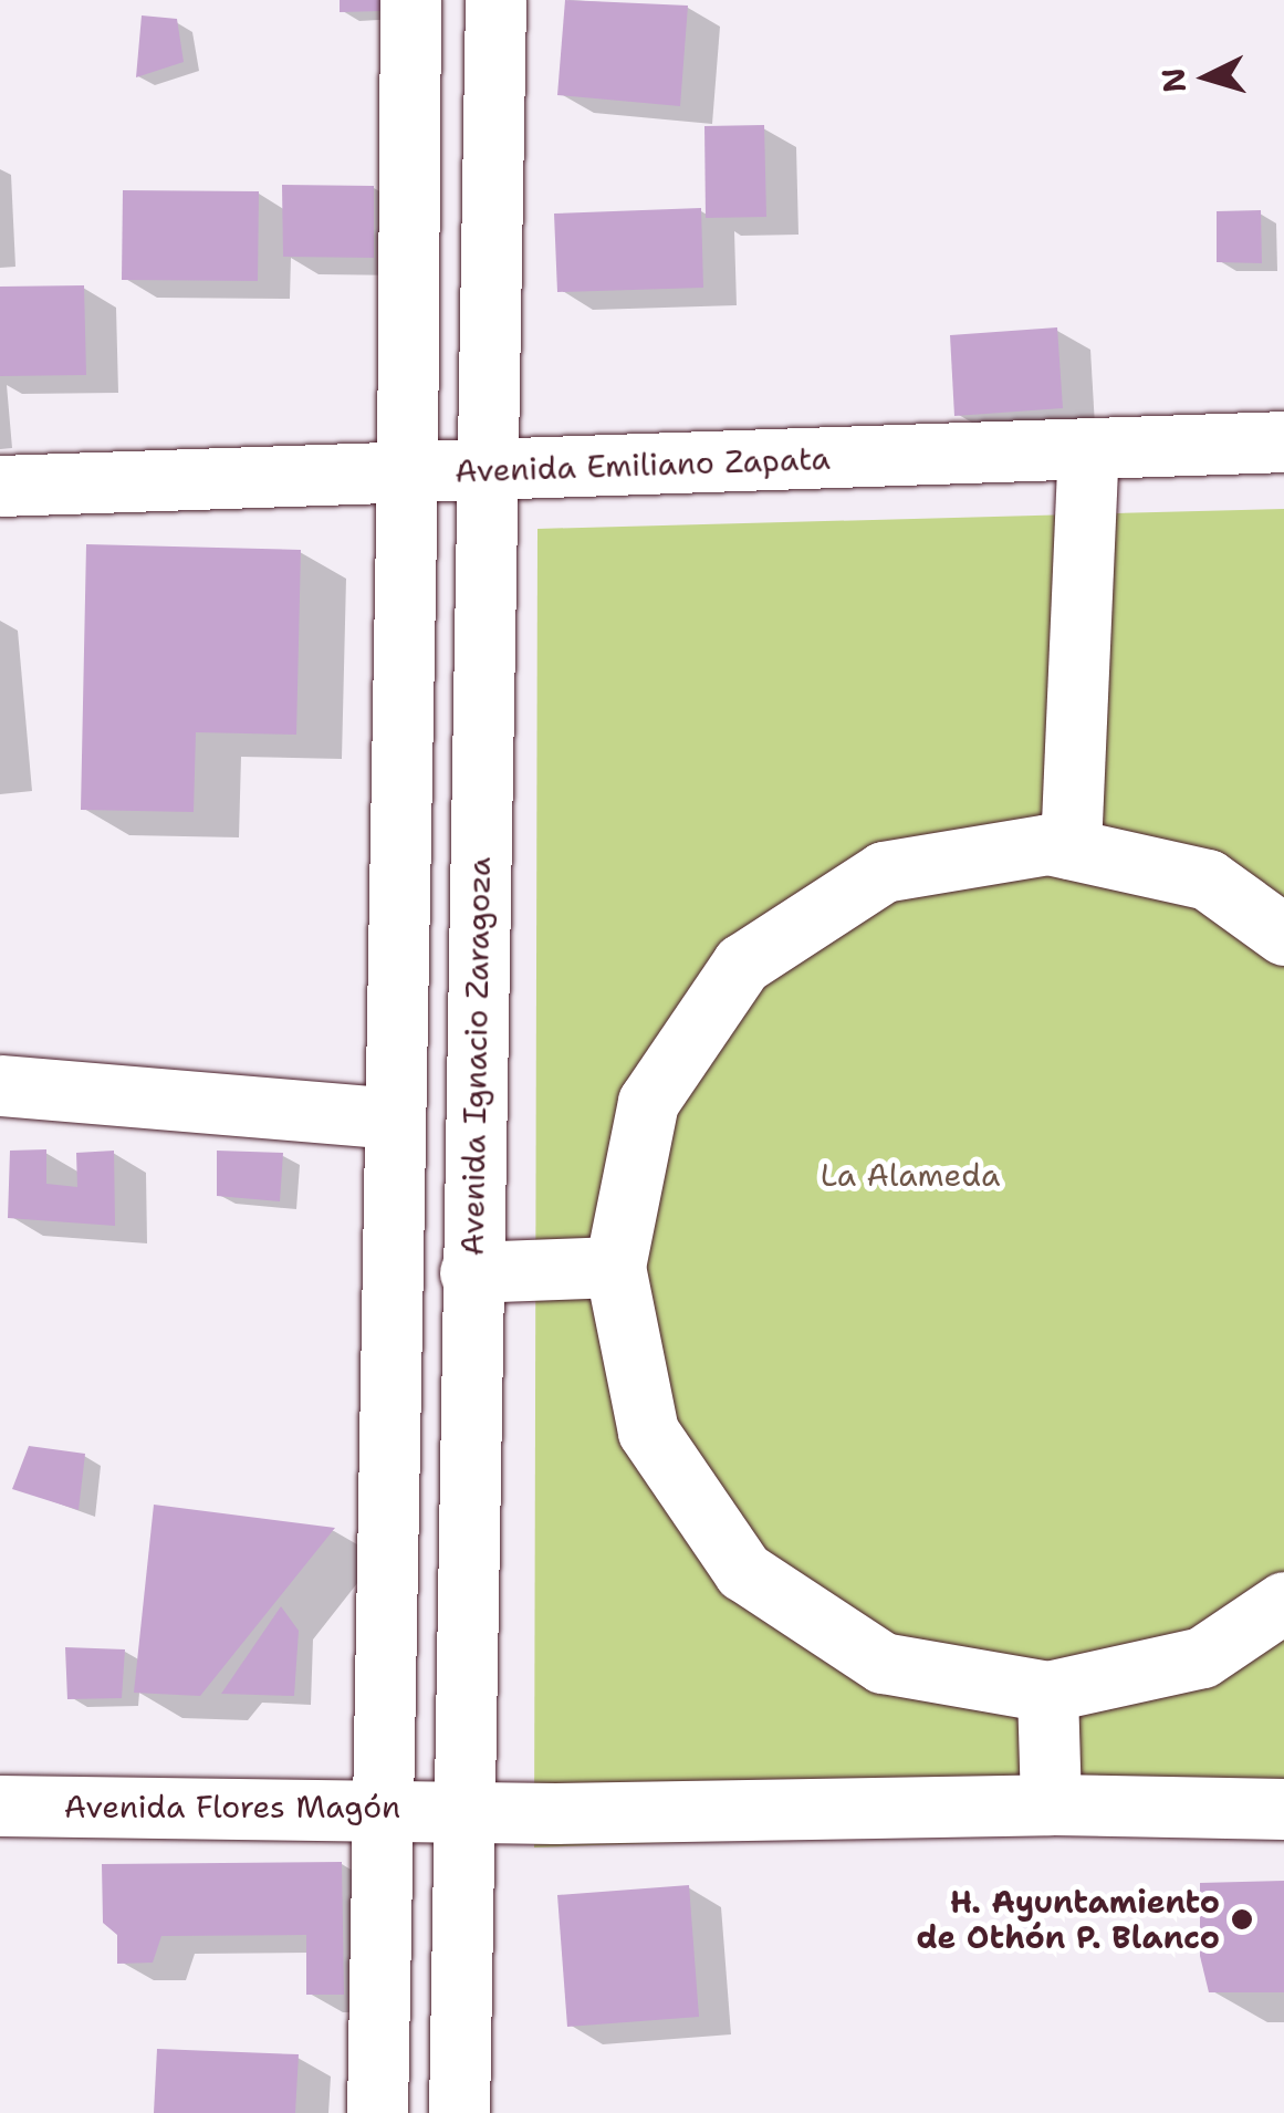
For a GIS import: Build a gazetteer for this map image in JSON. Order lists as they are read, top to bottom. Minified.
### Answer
{"streets":{"street":["Avenida Emiliano Zapata","Avenida Ignacio Zaragoza","Avenida Flores Magón"]},"crossings":[["Avenida Emiliano Zapata","Avenida Ignacio Zaragoza"],["Avenida Ignacio Zaragoza","Avenida Flores Magón"]],"parks":["La Alameda"],"places":["H. Ayuntamiento de Othón P. Blanco"],"north":"left"}
